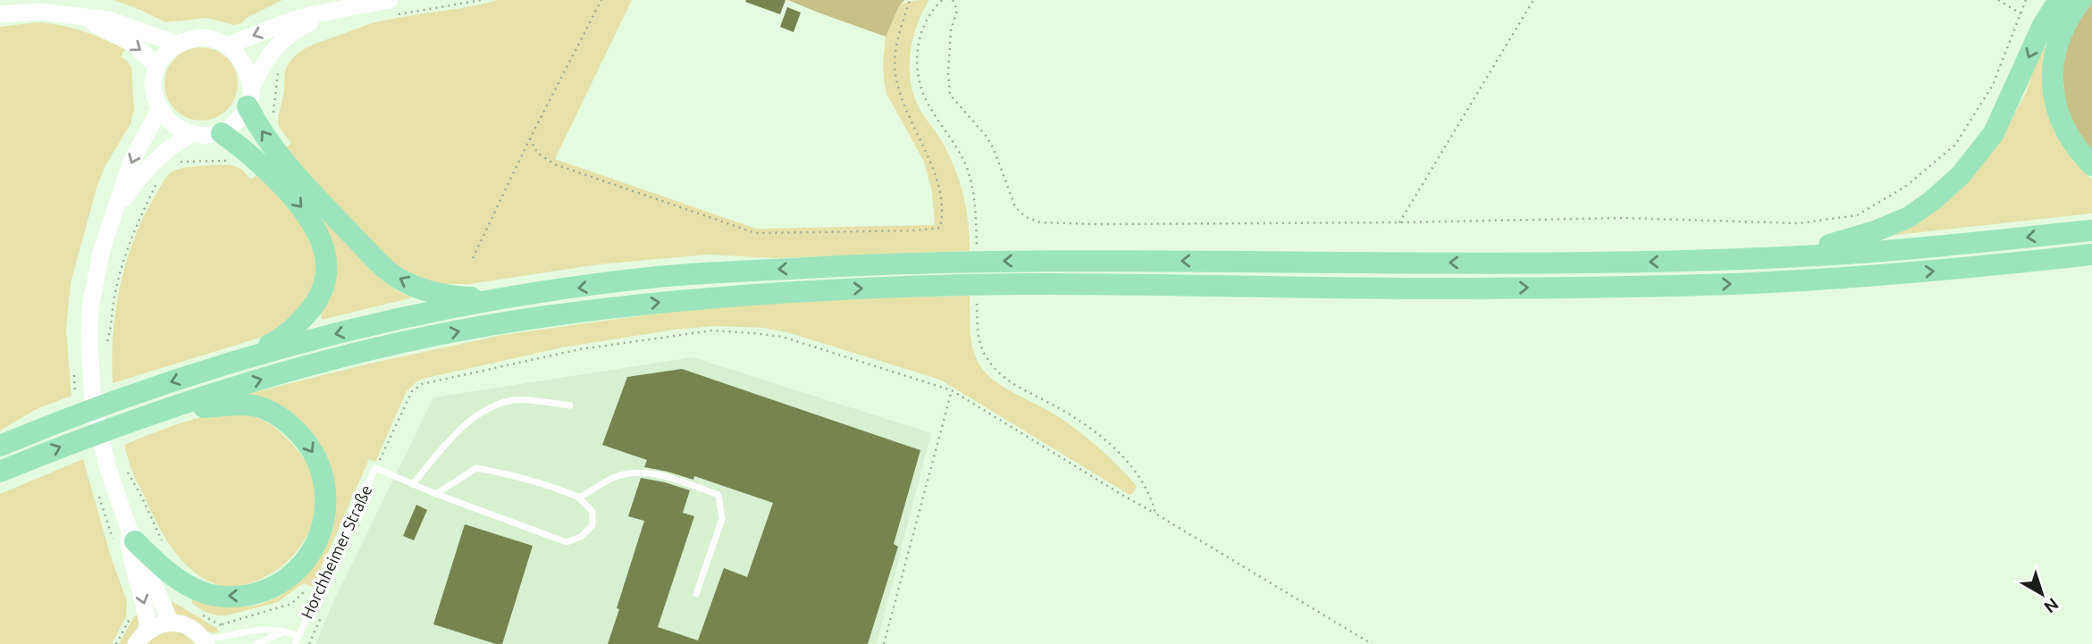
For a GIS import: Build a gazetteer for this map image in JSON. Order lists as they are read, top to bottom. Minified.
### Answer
{"streets":{"lane":["Horchheimer Straße"]},"north":"bottom right"}
